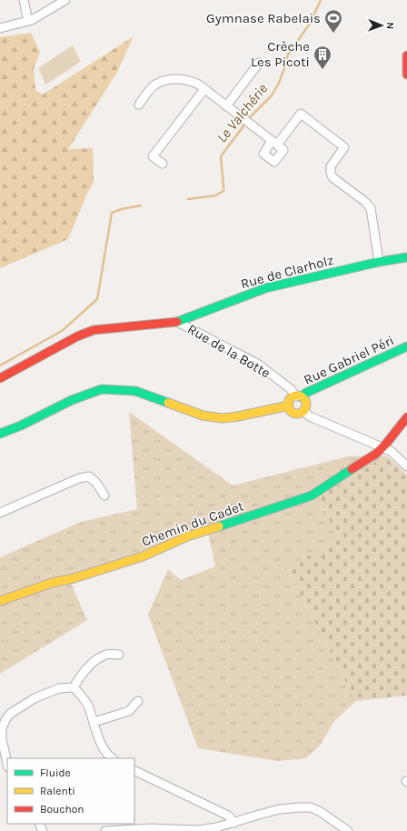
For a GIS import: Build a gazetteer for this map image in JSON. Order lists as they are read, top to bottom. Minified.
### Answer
{"streets":{"street":["Rue de Clarholz","Rue de la Botte","Rue Gabriel Péri","Chemin du Cadet"]},"crossings":[["Rue de Clarholz","Rue de la Botte"],["Rue de la Botte","Rue Gabriel Péri"]],"water":["Le Valchérie"],"places":{"sports":["Gymnase Rabelais"],"building":["Crèche Les Picoti"]},"legend":["Fluide","Ralenti","Bouchon"],"north":"right"}
